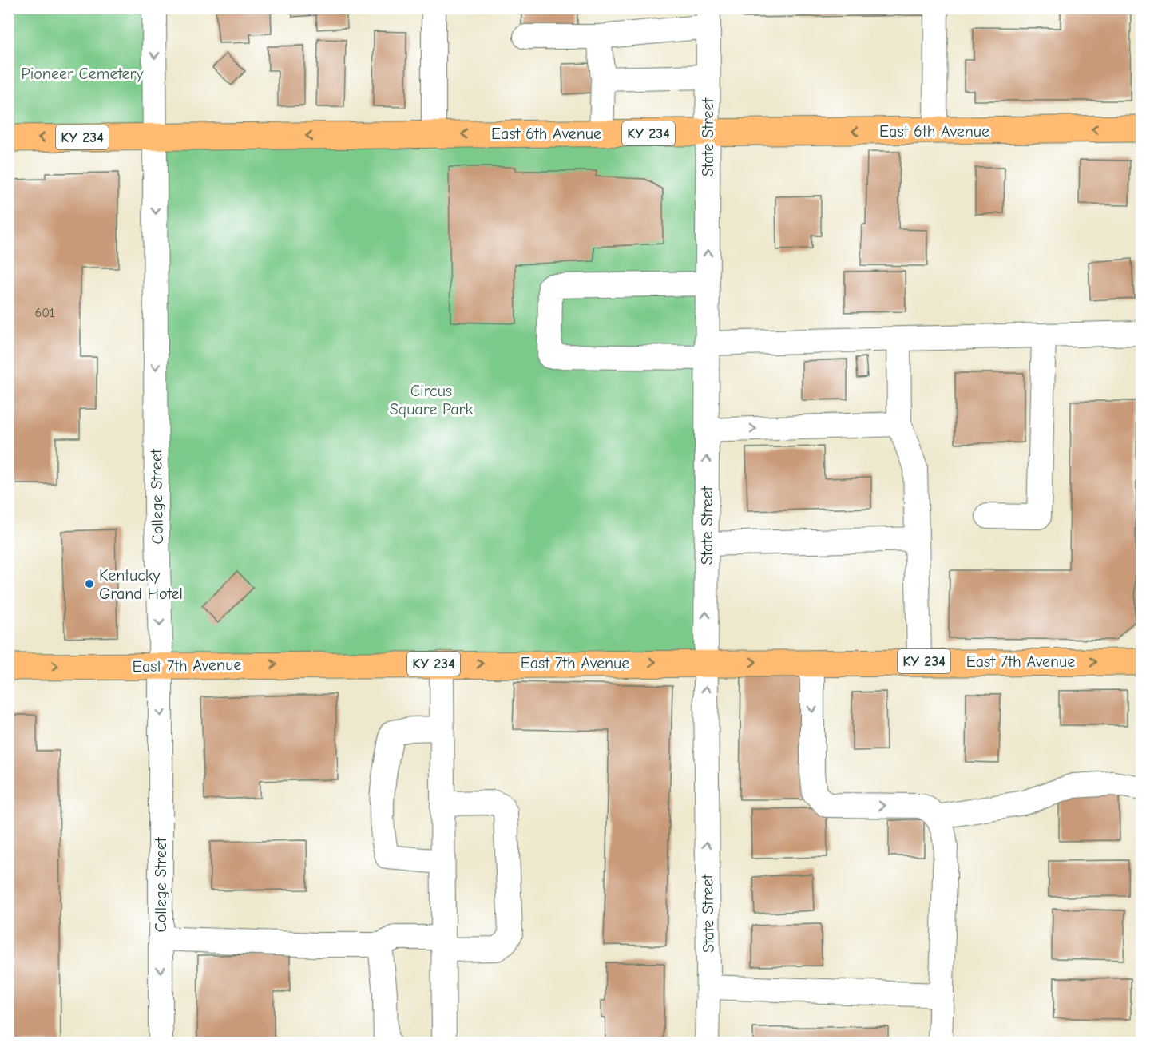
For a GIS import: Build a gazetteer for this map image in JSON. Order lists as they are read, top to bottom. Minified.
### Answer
{"streets":{"main road":["East 6th Avenue","KY 234","East 7th Avenue"],"street":["State Street","College Street"]},"crossings":[["East 6th Avenue","State Street"],["East 6th Avenue","College Street"],["State Street","East 7th Avenue"],["College Street","East 7th Avenue"]],"one_way":["East 6th Avenue","College Street","East 7th Avenue"],"parks":["Pioneer Cemetery","Circus Square Park"],"places":["Kentucky Grand Hotel"],"house_numbers":["601"]}
